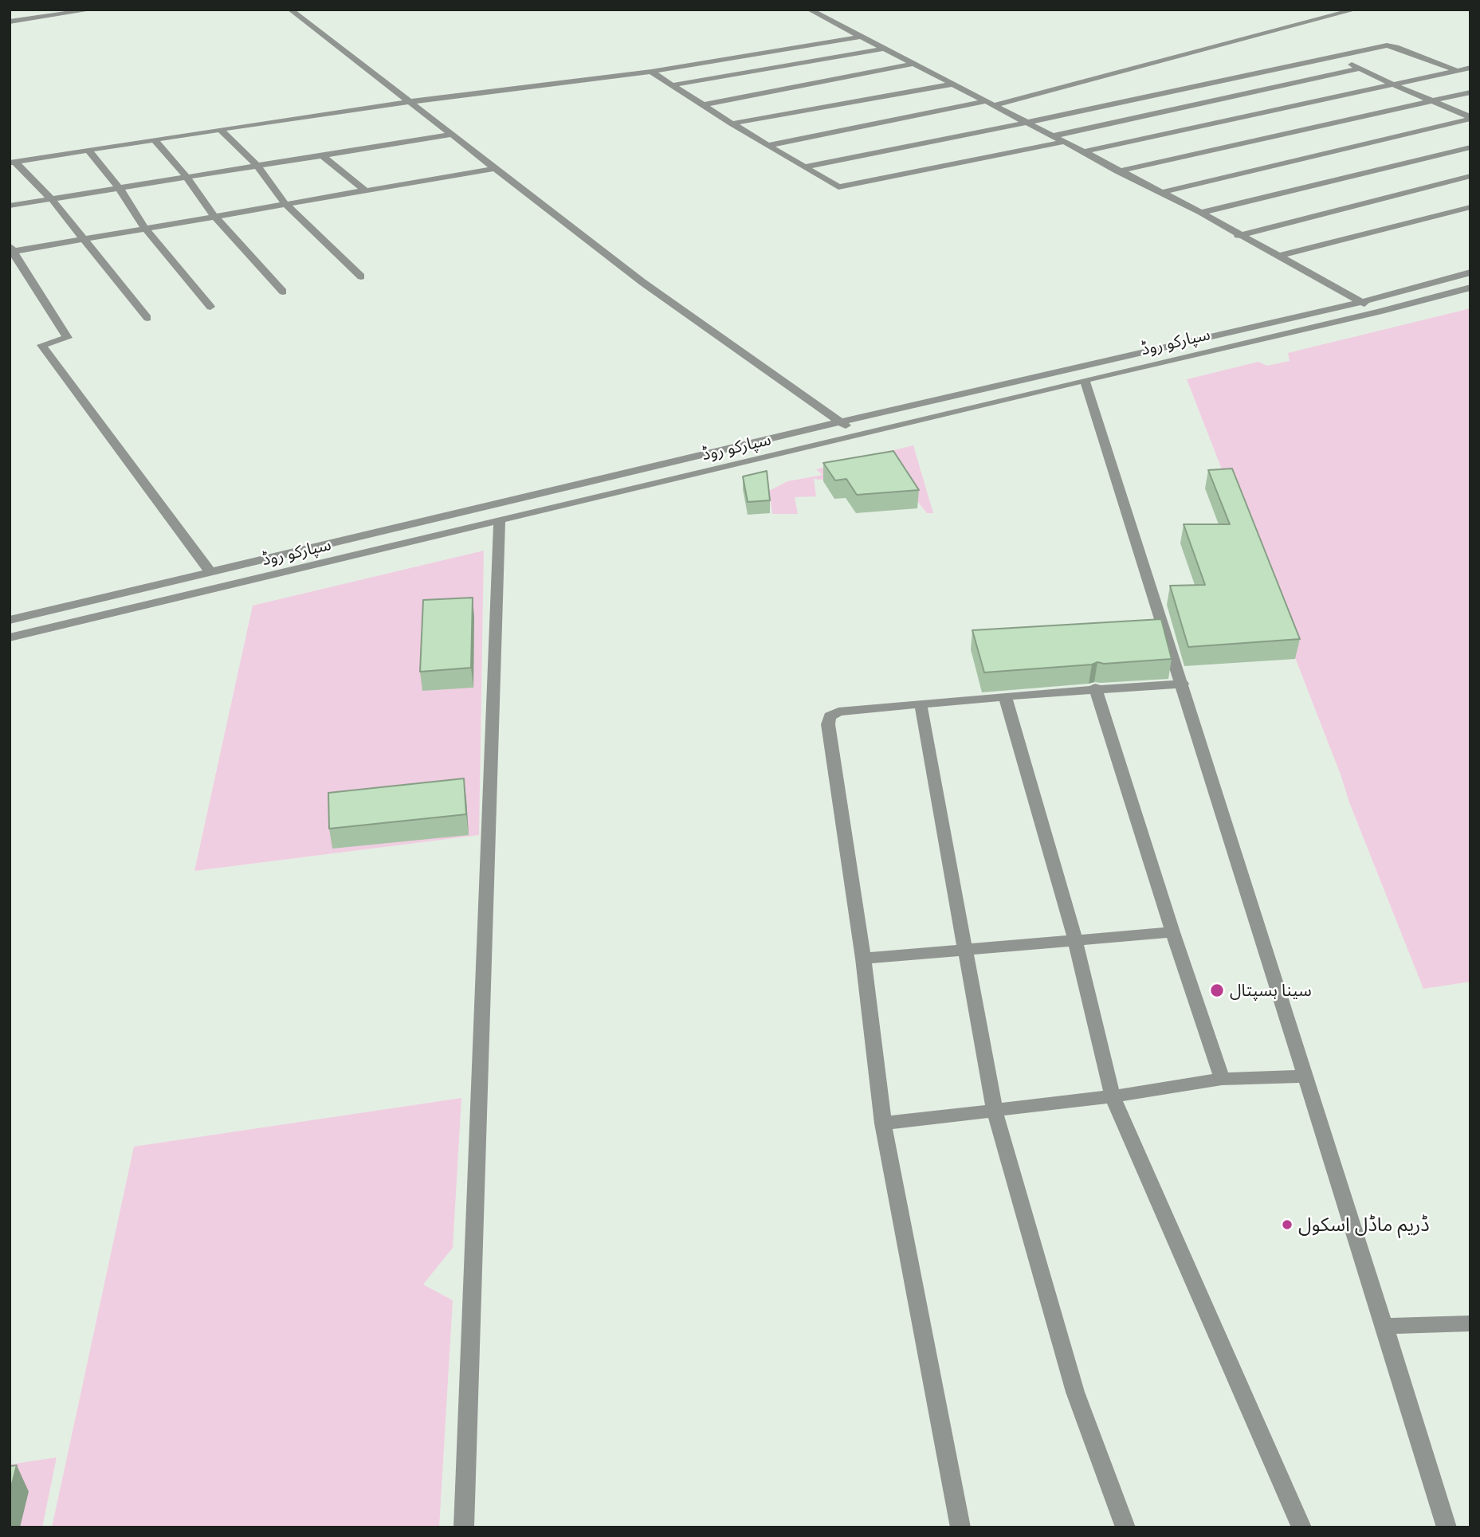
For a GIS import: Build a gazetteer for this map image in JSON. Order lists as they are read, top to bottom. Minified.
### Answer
{"streets":{"street":["سپارکو روڈ"]},"places":["سینا ہسپتال","ڈریم ماڈل اسکول"]}
